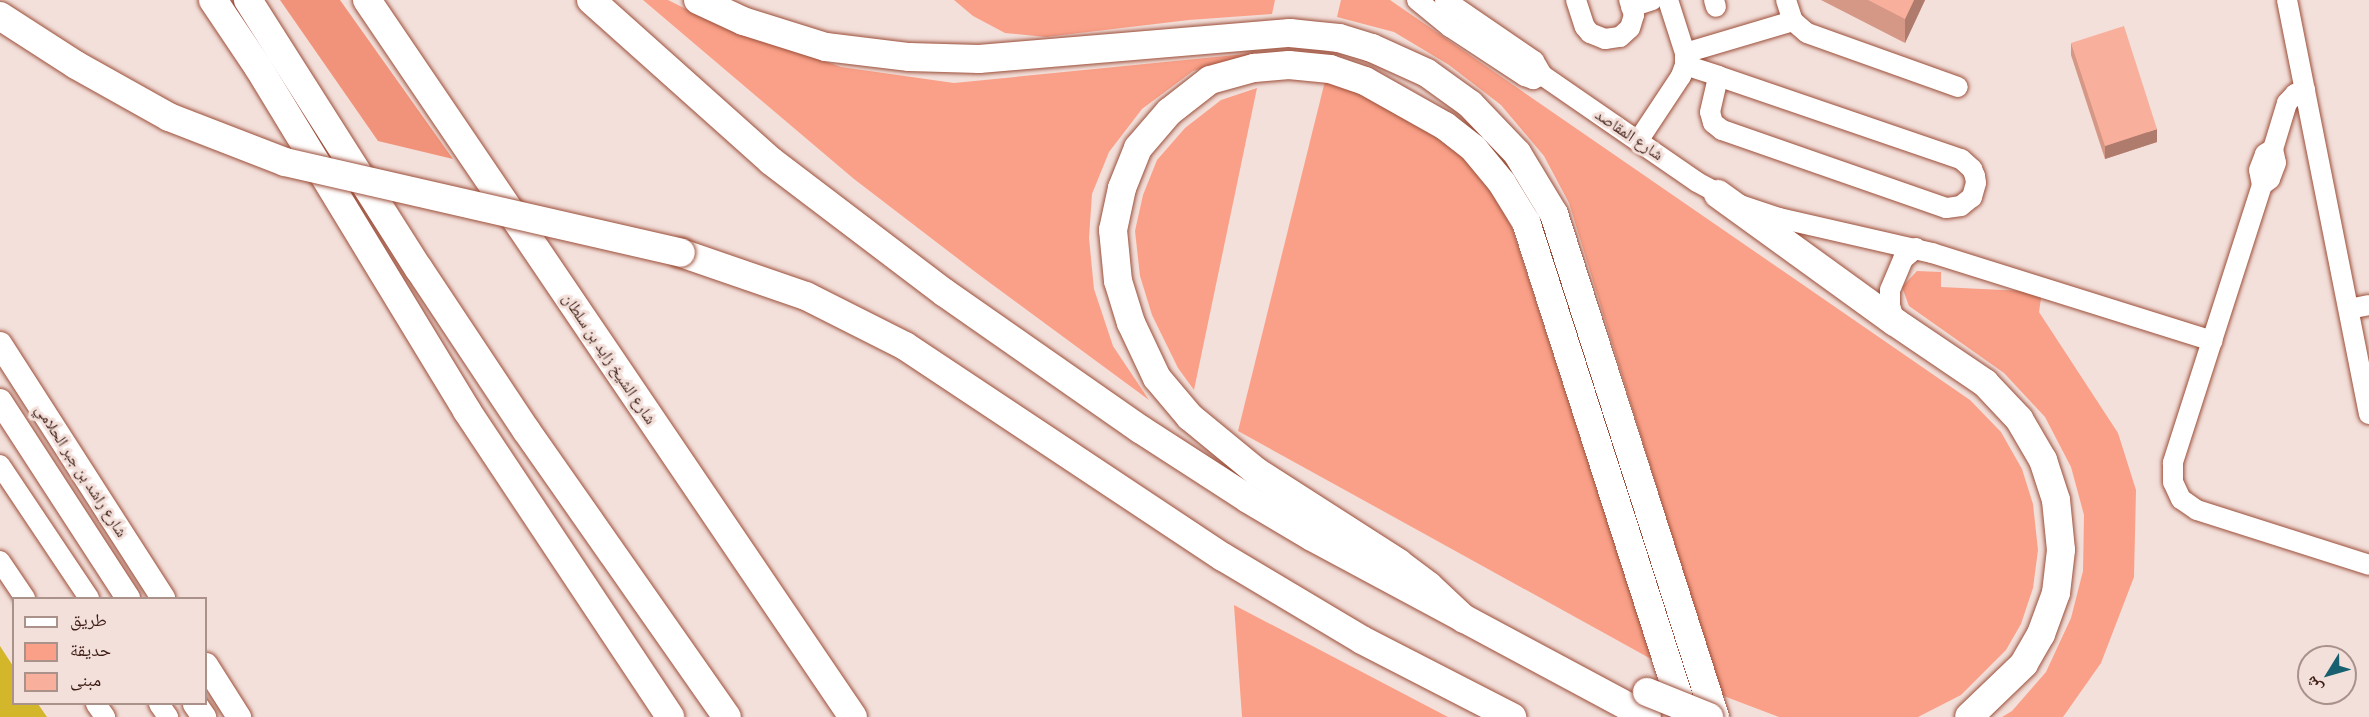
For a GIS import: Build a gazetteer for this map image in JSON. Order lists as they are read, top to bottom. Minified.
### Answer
{"streets":{"highway":["شارع الشيخ زايد بن سلطان"],"main road":["شارع راشد بن جبر الحلامي"],"street":["شارع المقاصد"]},"legend":["طريق","حديقة","مبنى"],"north":"bottom left"}
